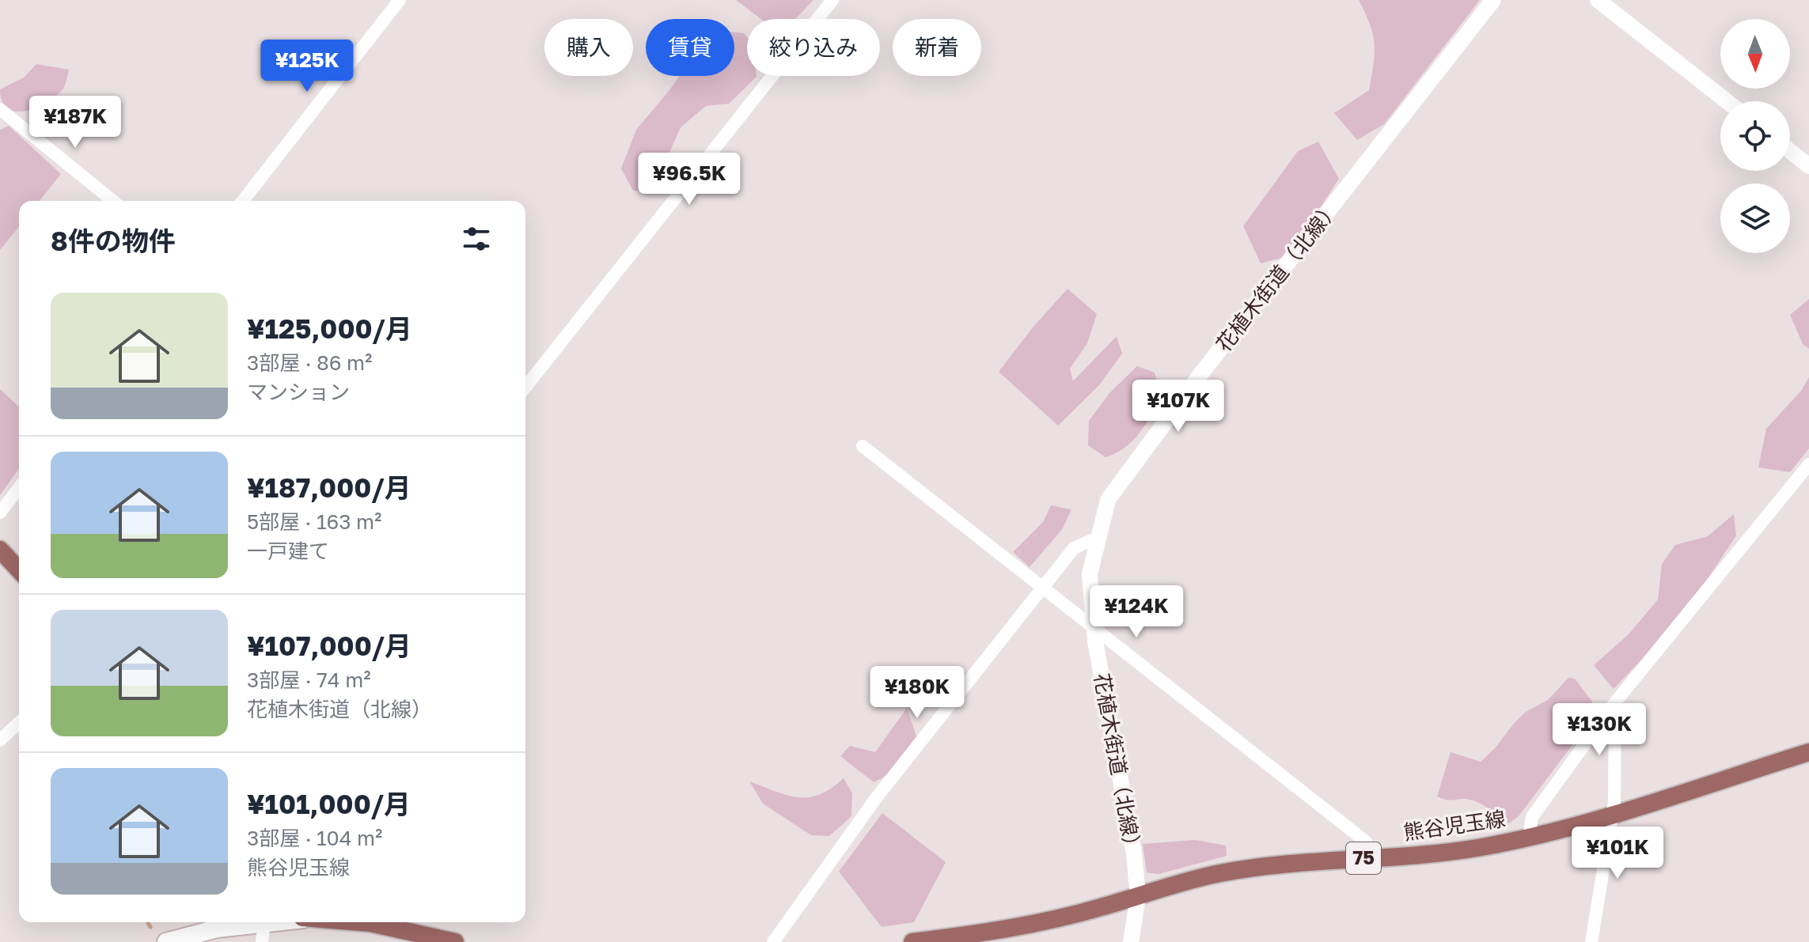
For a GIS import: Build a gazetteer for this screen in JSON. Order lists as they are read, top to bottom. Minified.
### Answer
{"streets":{"main road":["熊谷児玉線","75"],"street":["花植木街道（北線）"]},"crossings":[["花植木街道（北線）","熊谷児玉線"]],"north":"bottom","page":{"chip":["購入","賃貸","絞り込み","新着"],"price":["¥125K","¥187K","¥96.5K","¥107K","¥124K","¥180K","¥130K","¥101K"],"heading":"8件の物件","list":[{"name":"¥125,000/月","note":"3部屋 · 86 m² · マンション"},{"name":"¥187,000/月","note":"5部屋 · 163 m² · 一戸建て"},{"name":"¥107,000/月","note":"3部屋 · 74 m² · 花植木街道（北線）"},{"name":"¥101,000/月","note":"3部屋 · 104 m² · 熊谷児玉線"}]}}
